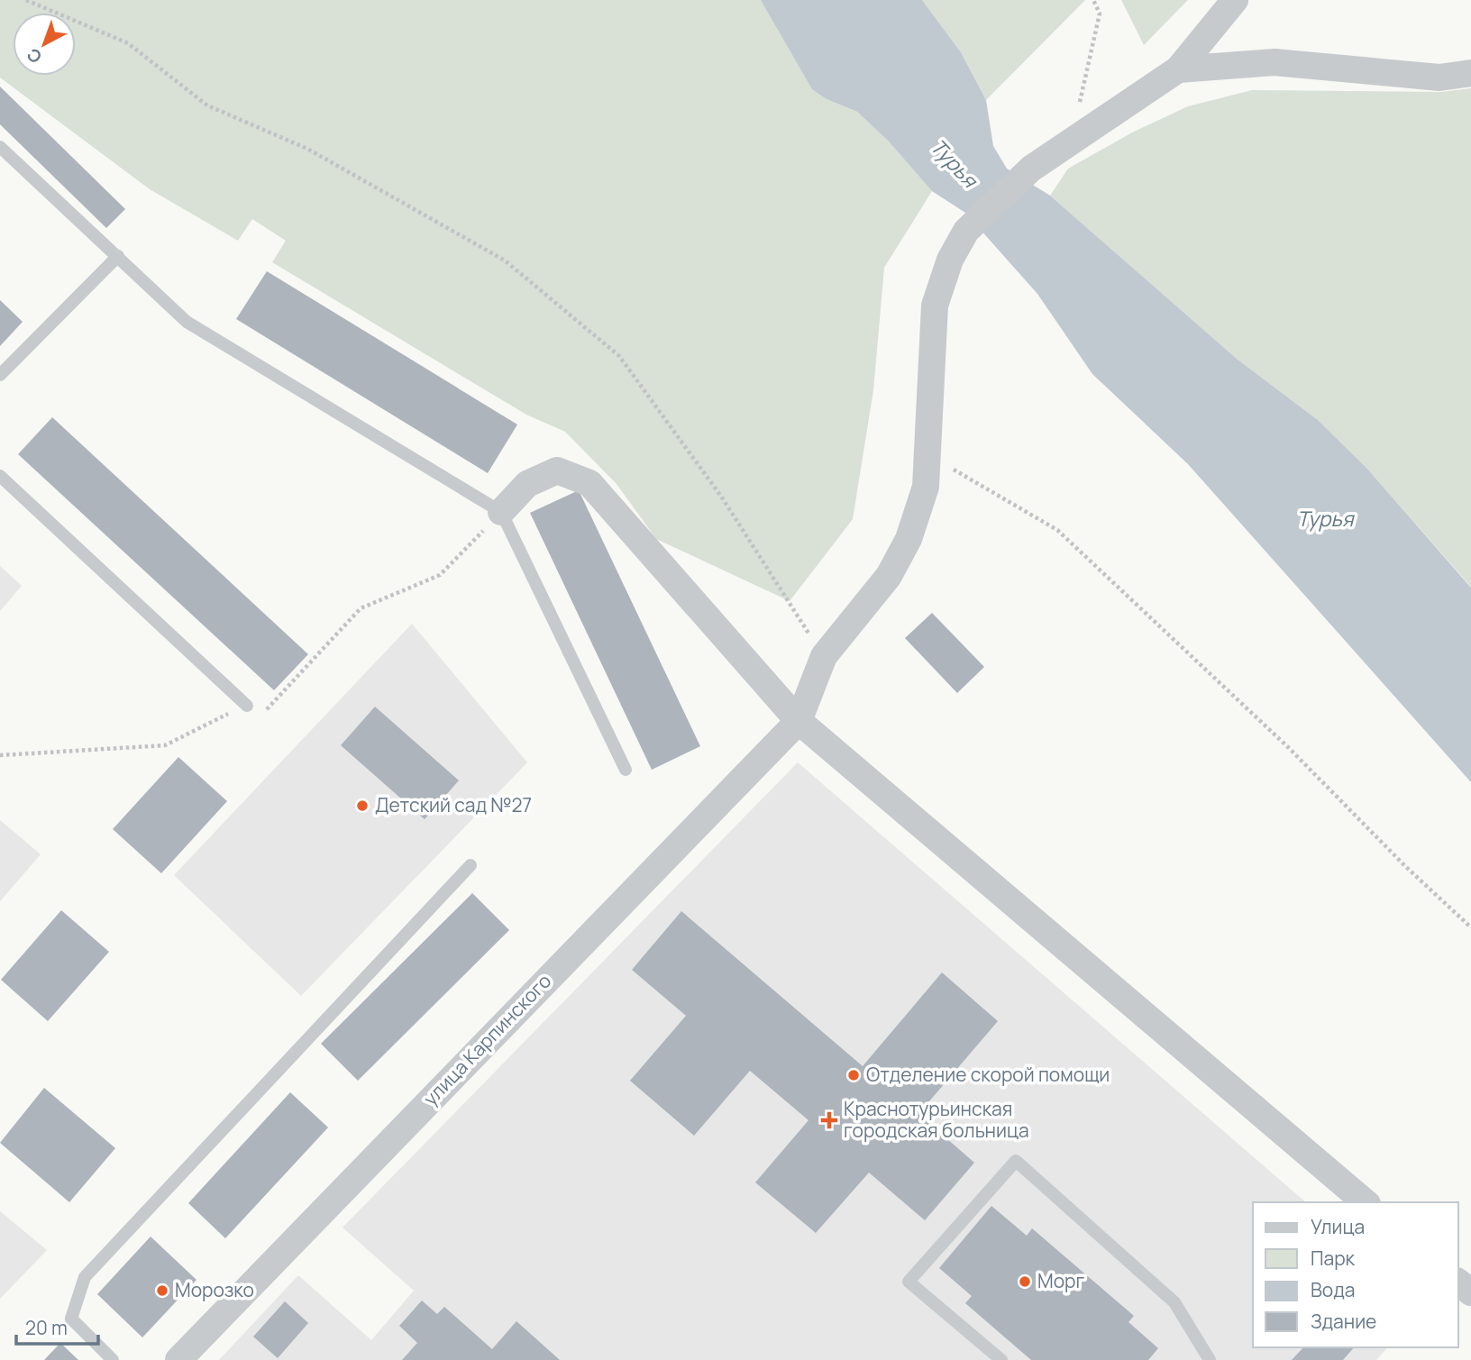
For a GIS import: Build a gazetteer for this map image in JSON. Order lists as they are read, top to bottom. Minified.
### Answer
{"streets":{"street":["улица Карпинского"]},"water":["Турья"],"places":{"other":["Детский сад №27","Отделение скорой помощи","Морг","Морозко"],"health":["Краснотурьинская городская больница"]},"legend":["Улица","Парк","Вода","Здание"],"scale_bar":"20 m","north":"bottom left"}
